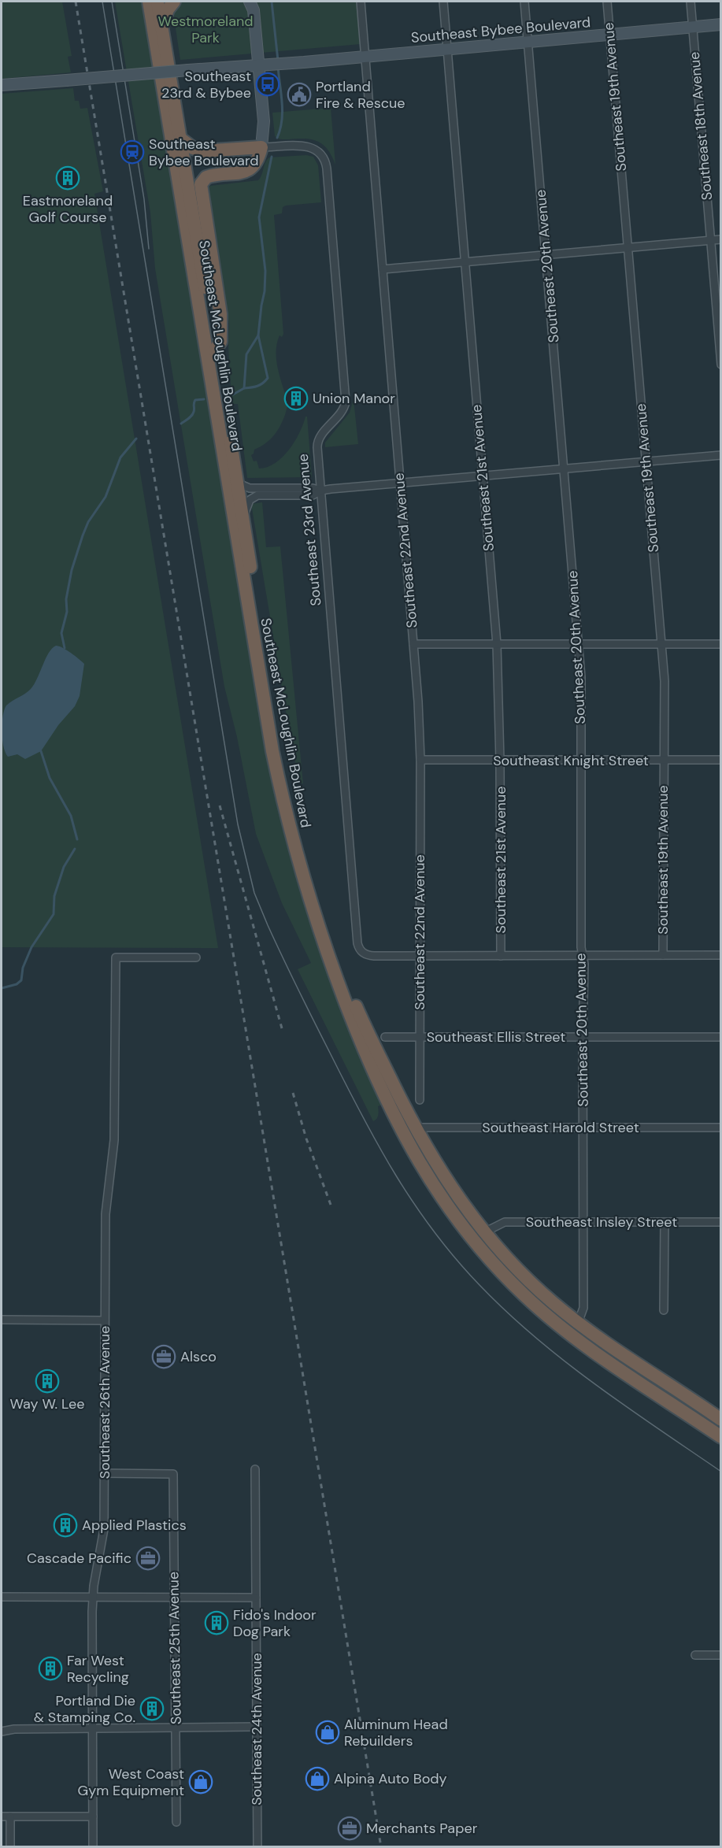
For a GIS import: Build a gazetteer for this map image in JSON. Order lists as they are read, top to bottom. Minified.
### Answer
{"streets":{"highway":["Southeast McLoughlin Boulevard"],"main road":["Southeast Bybee Boulevard"],"street":["Southeast 19th Avenue","Southeast 18th Avenue","Southeast 20th Avenue","Southeast 21st Avenue","Southeast 23rd Avenue","Southeast 22nd Avenue","Southeast Knight Street","Southeast Ellis Street","Southeast Harold Street","Southeast Insley Street","Southeast 26th Avenue","Southeast 25th Avenue","Southeast 24th Avenue"]},"crossings":[["Southeast Bybee Boulevard","Southeast 19th Avenue"],["Southeast Bybee Boulevard","Southeast 18th Avenue"],["Southeast Bybee Boulevard","Southeast 20th Avenue"],["Southeast Bybee Boulevard","Southeast 21st Avenue"],["Southeast Bybee Boulevard","Southeast 22nd Avenue"],["Southeast 19th Avenue","Southeast Knight Street"],["Southeast 20th Avenue","Southeast McLoughlin Boulevard"],["Southeast 20th Avenue","Southeast Knight Street"],["Southeast 20th Avenue","Southeast Ellis Street"],["Southeast 20th Avenue","Southeast Harold Street"],["Southeast 20th Avenue","Southeast Insley Street"],["Southeast McLoughlin Boulevard","Southeast Harold Street"],["Southeast McLoughlin Boulevard","Southeast Insley Street"],["Southeast 21st Avenue","Southeast Knight Street"],["Southeast 23rd Avenue","Southeast 22nd Avenue"],["Southeast 22nd Avenue","Southeast Knight Street"],["Southeast 22nd Avenue","Southeast Ellis Street"],["Southeast 26th Avenue","Southeast 25th Avenue"]],"parks":["Westmoreland Park"],"places":{"bus stop":["Southeast 23rd & Bybee"],"public building":["Portland Fire & Rescue"],"station":["Southeast Bybee Boulevard"],"building":["Eastmoreland Golf Course","Union Manor","Way W. Lee","Applied Plastics","Fido's Indoor Dog Park","Far West Recycling","Portland Die & Stamping Co."],"office":["Alsco","Cascade Pacific","Merchants Paper"],"shop":["Aluminum Head Rebuilders","Alpina Auto Body","West Coast Gym Equipment"]}}
